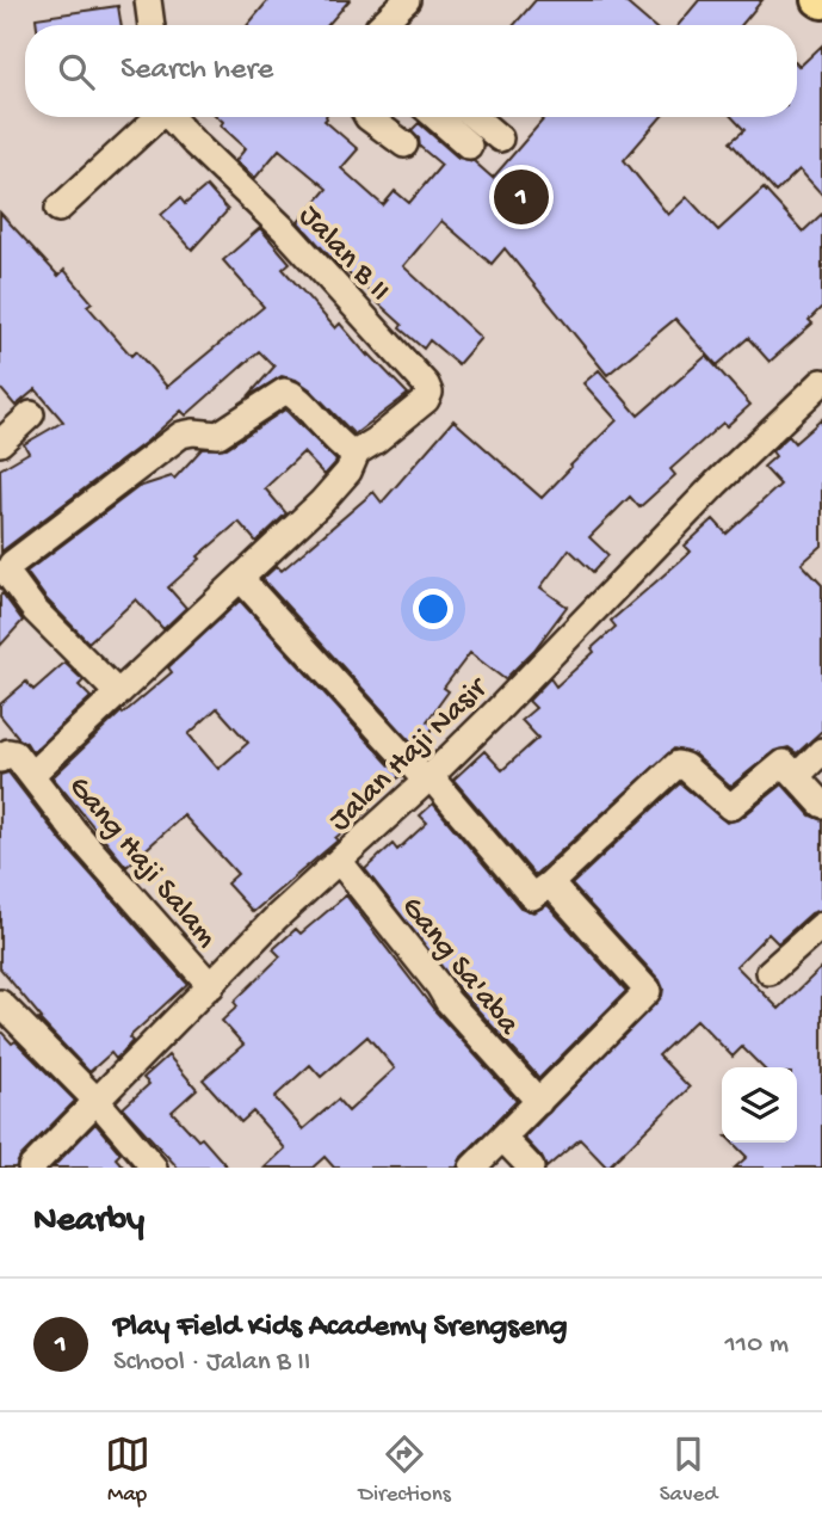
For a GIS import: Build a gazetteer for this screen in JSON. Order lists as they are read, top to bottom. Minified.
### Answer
{"streets":{"street":["Jalan B II","Jalan Haji Nasir","Gang Haji Salam","Gang Sa'aba"]},"crossings":[["Jalan Haji Nasir","Gang Haji Salam"],["Jalan Haji Nasir","Gang Sa'aba"]],"page":{"search":"Search here","pins":"1","heading":"Nearby","list":[{"mark":"1","name":"Play Field Kids Academy Srengseng","note":"School · Jalan B II","value":"110 m"}],"nav":["Map","Directions","Saved"]}}
